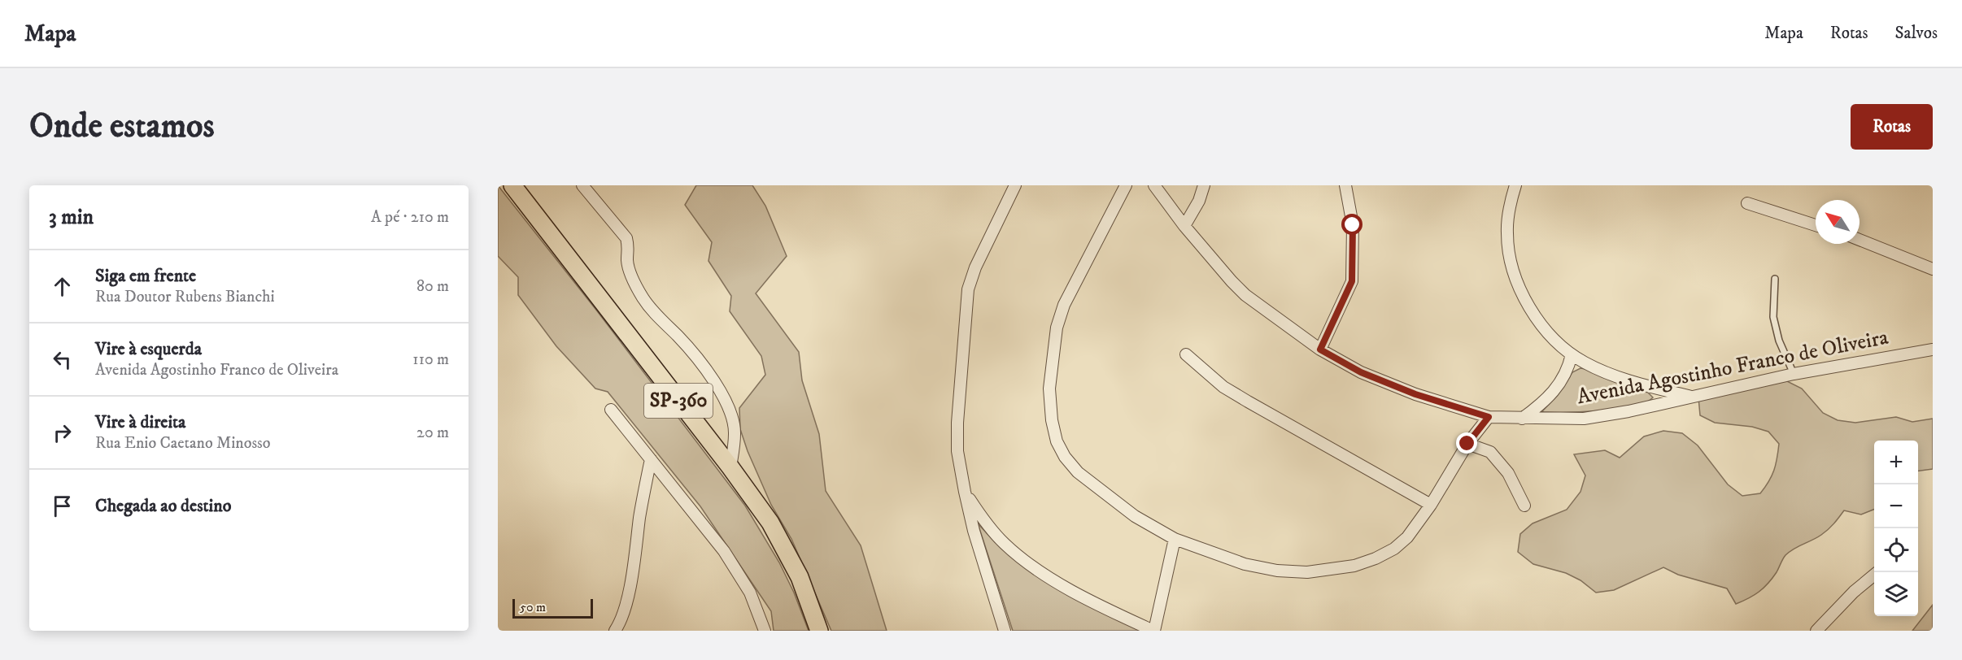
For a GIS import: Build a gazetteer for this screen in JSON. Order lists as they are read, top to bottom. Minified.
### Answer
{"streets":{"main road":["SP-360"],"street":["Avenida Agostinho Franco de Oliveira"]},"scale_bar":"50 m","north":"top left","page":{"header":"Mapa","nav":["Mapa","Rotas","Salvos"],"buttons":"Rotas","title":"Onde estamos","heading":["3 min","A pé · 210 m"],"list":[["Siga em frente","Rua Doutor Rubens Bianchi","80 m"],["Vire à esquerda","Avenida Agostinho Franco de Oliveira","110 m"],["Vire à direita","Rua Enio Caetano Minosso","20 m"],"Chegada ao destino"],"map_buttons":["+","−"],"scale":"50 m"}}
